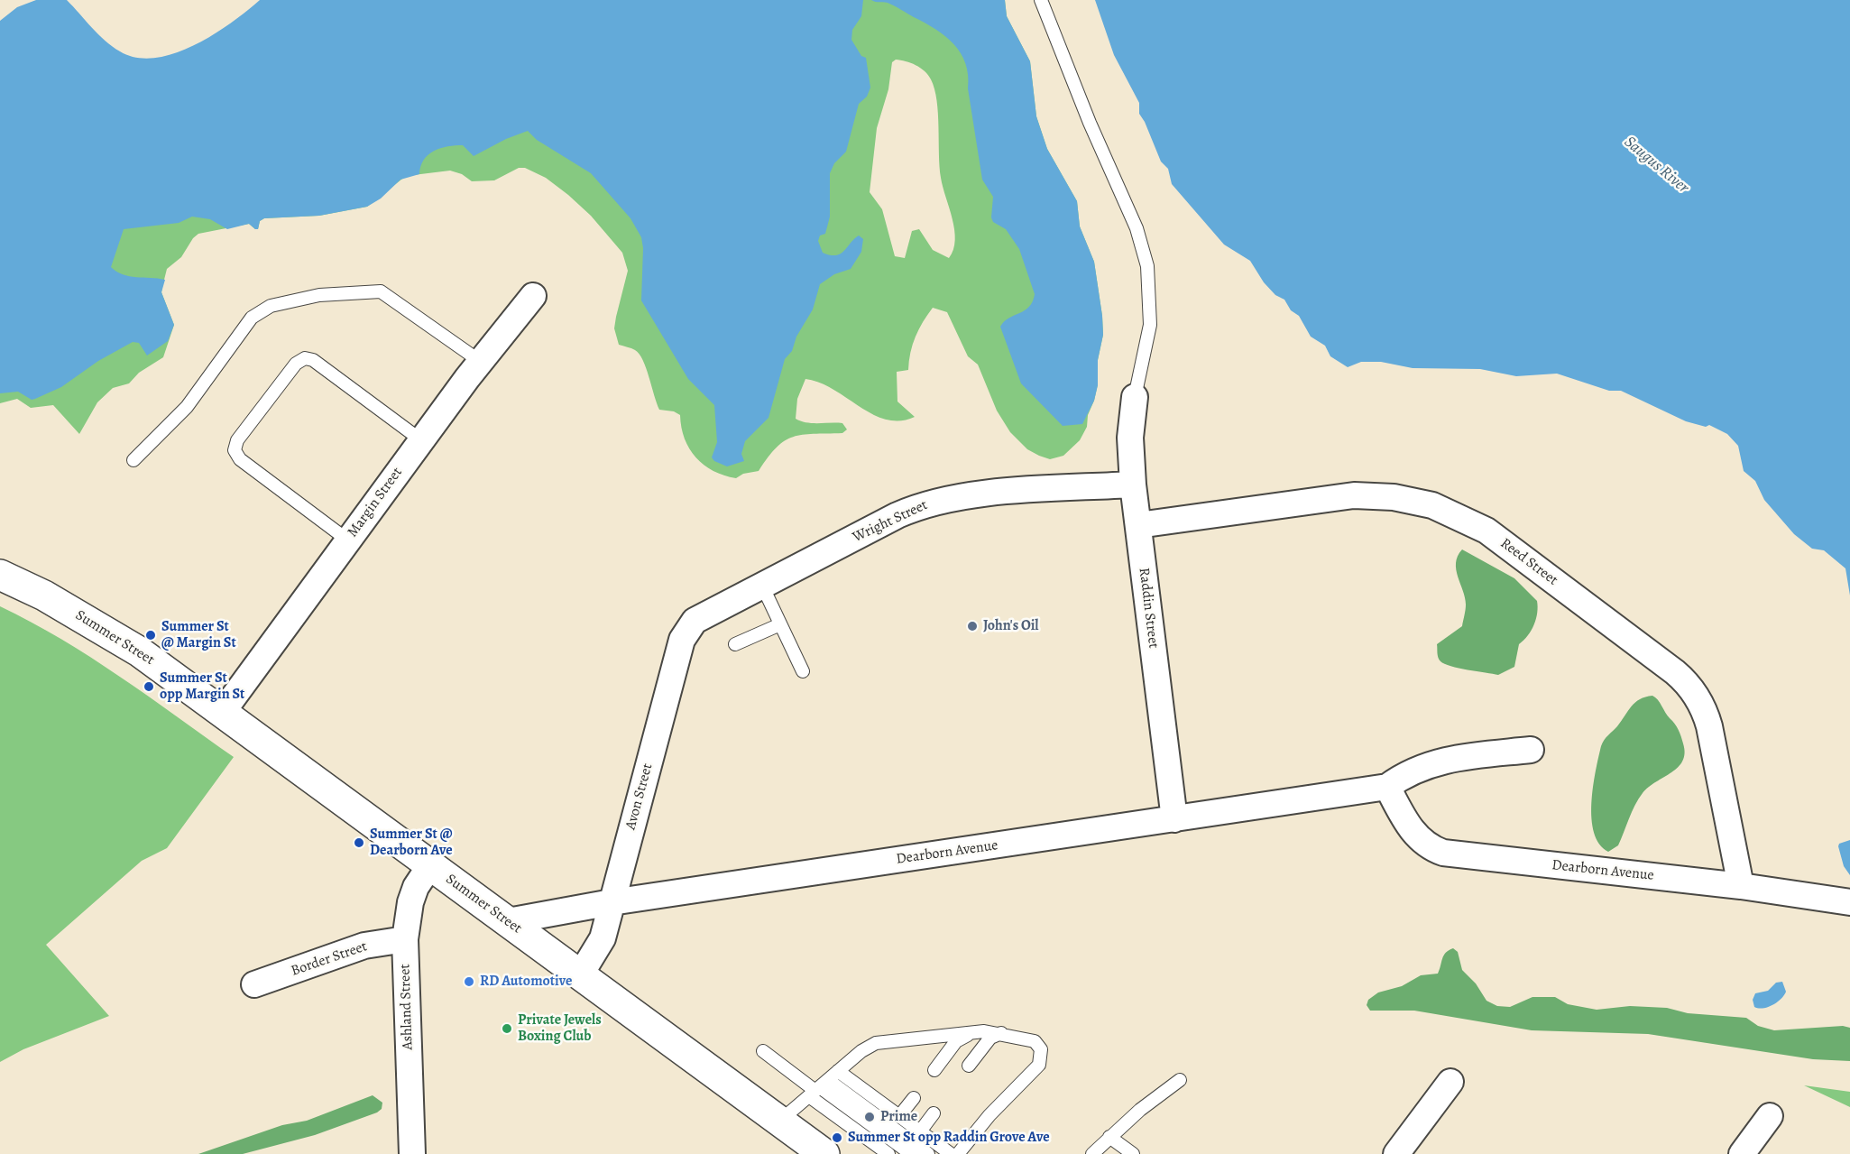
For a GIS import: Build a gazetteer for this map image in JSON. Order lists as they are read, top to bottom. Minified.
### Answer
{"streets":{"main road":["Summer Street"],"street":["Margin Street","Wright Street","Reed Street","Raddin Street","Avon Street","Dearborn Avenue","Border Street","Ashland Street"]},"crossings":[["Margin Street","Summer Street"],["Wright Street","Raddin Street"],["Wright Street","Avon Street"],["Reed Street","Raddin Street"],["Reed Street","Dearborn Avenue"],["Raddin Street","Dearborn Avenue"],["Summer Street","Avon Street"],["Summer Street","Dearborn Avenue"],["Summer Street","Ashland Street"],["Avon Street","Dearborn Avenue"],["Border Street","Ashland Street"]],"water":["Saugus River"],"places":["John's Oil","Summer St @ Margin St","Summer St opp Margin St","Summer St @ Dearborn Ave","RD Automotive","Private Jewels Boxing Club","Prime","Summer St opp Raddin Grove Ave"]}
